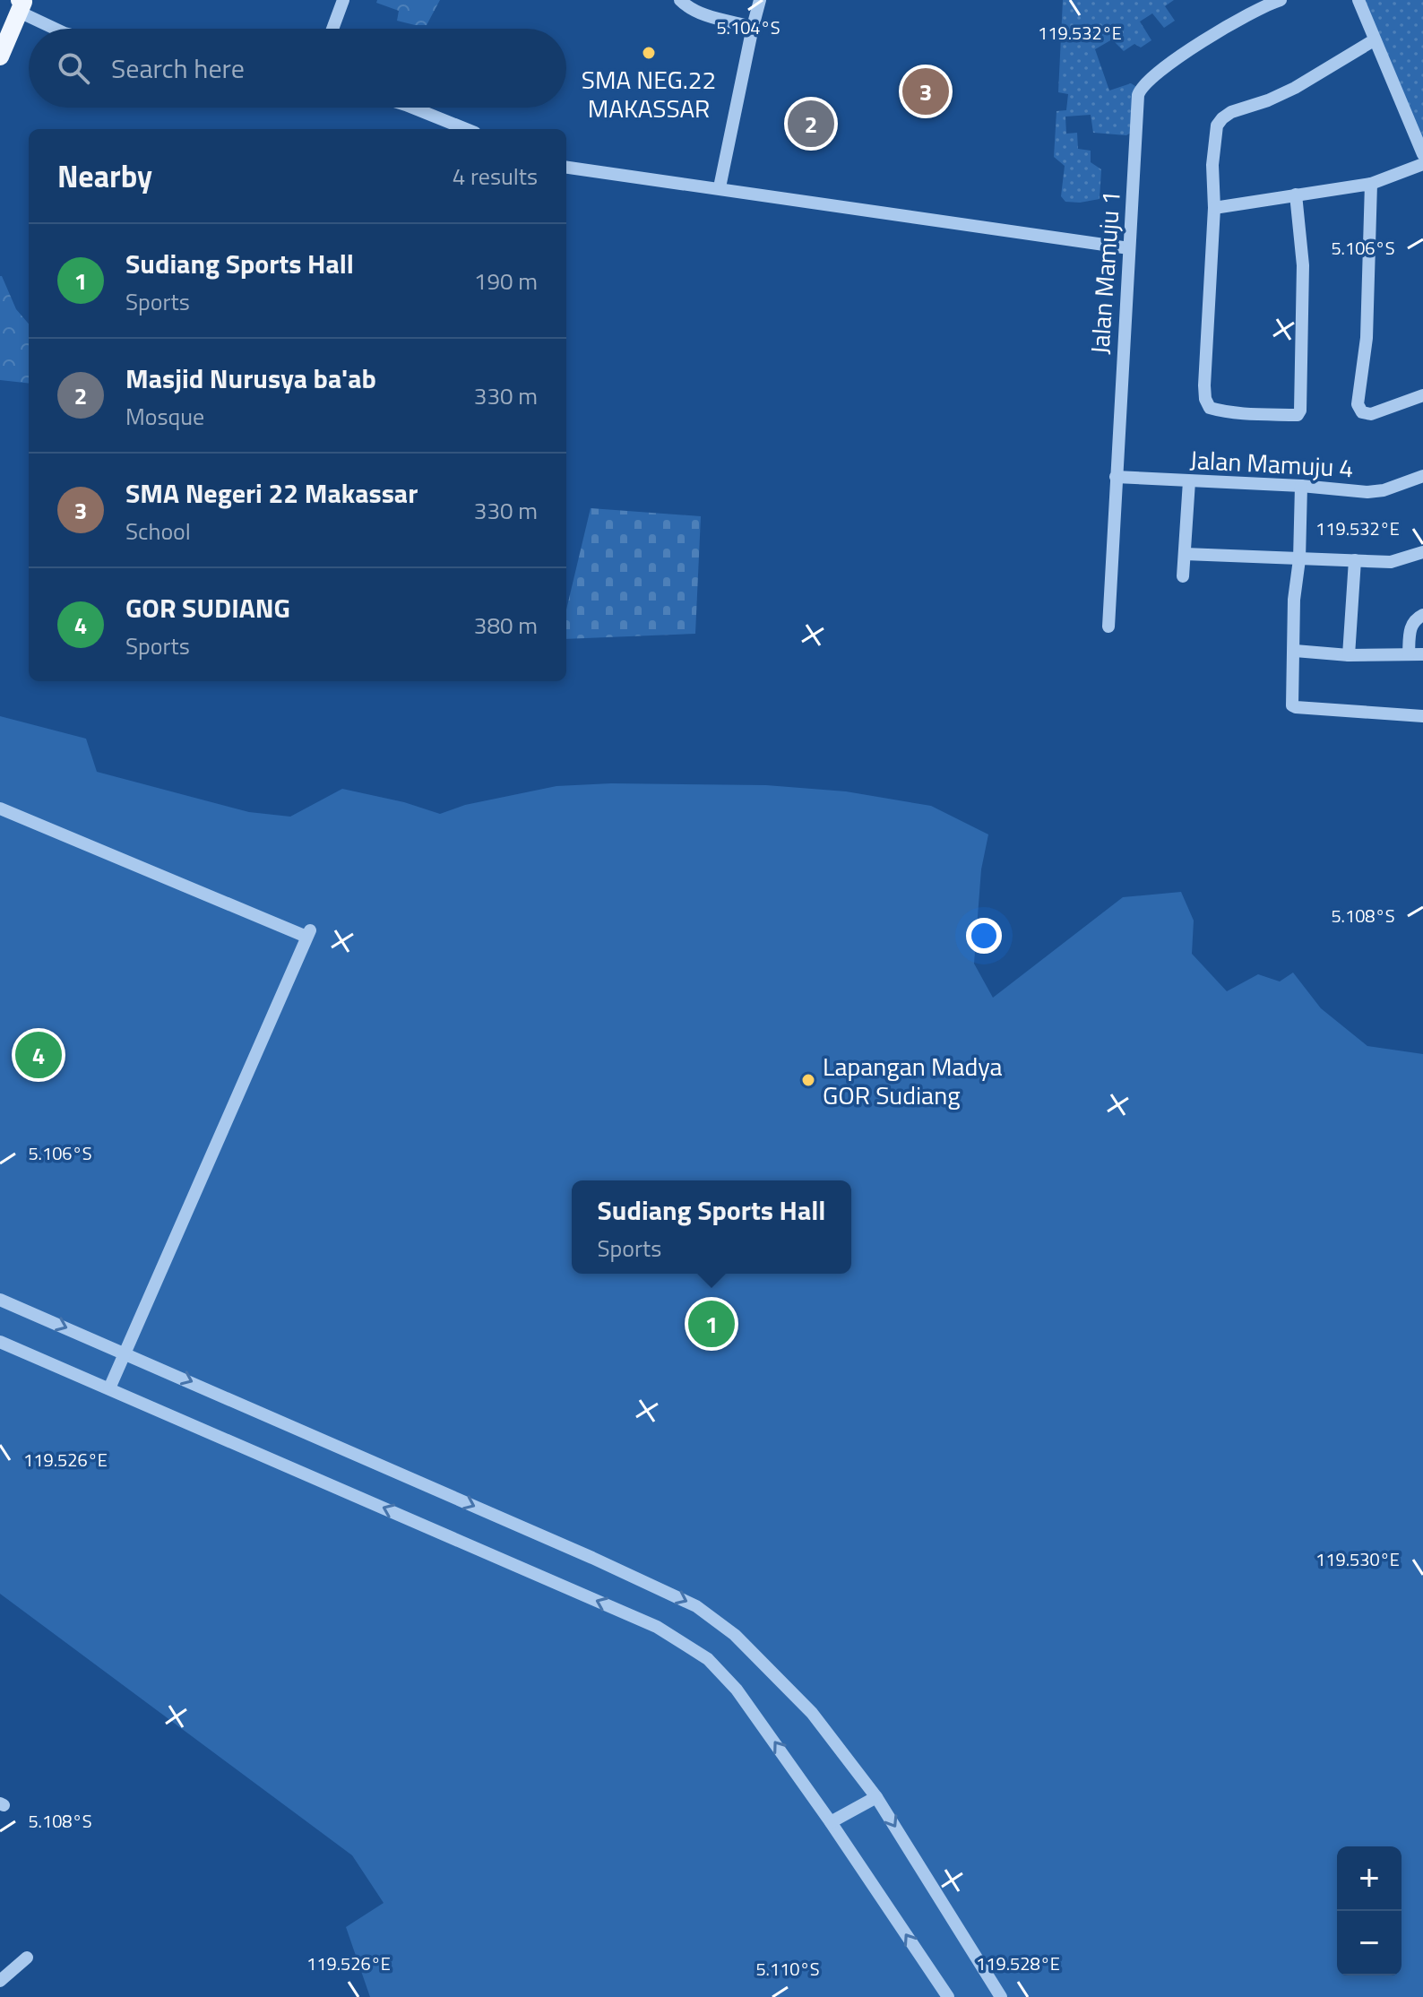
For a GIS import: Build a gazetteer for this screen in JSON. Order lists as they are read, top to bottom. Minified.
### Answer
{"streets":{"street":["Jalan Mamuju 1","Jalan Mamuju 4"]},"crossings":[["Jalan Mamuju 1","Jalan Mamuju 4"]],"places":["SMA NEG.22 MAKASSAR","Lapangan Madya GOR Sudiang"],"page":{"search":"Search here","pins":["3","2","4","1"],"heading":["Nearby","4 results"],"list":[{"mark":"1","name":"Sudiang Sports Hall","note":"Sports","value":"190 m"},{"mark":"2","name":"Masjid Nurusya ba'ab","note":"Mosque","value":"330 m"},{"mark":"3","name":"SMA Negeri 22 Makassar","note":"School","value":"330 m"},{"mark":"4","name":"GOR SUDIANG","note":"Sports","value":"380 m"}],"popup":["Sudiang Sports Hall","Sports"],"map_buttons":["+","−"]},"coordinates":["5.104°S","119.532°E","5.106°S","5.108°S","119.526°E","119.530°E","119.528°E","5.110°S"]}
